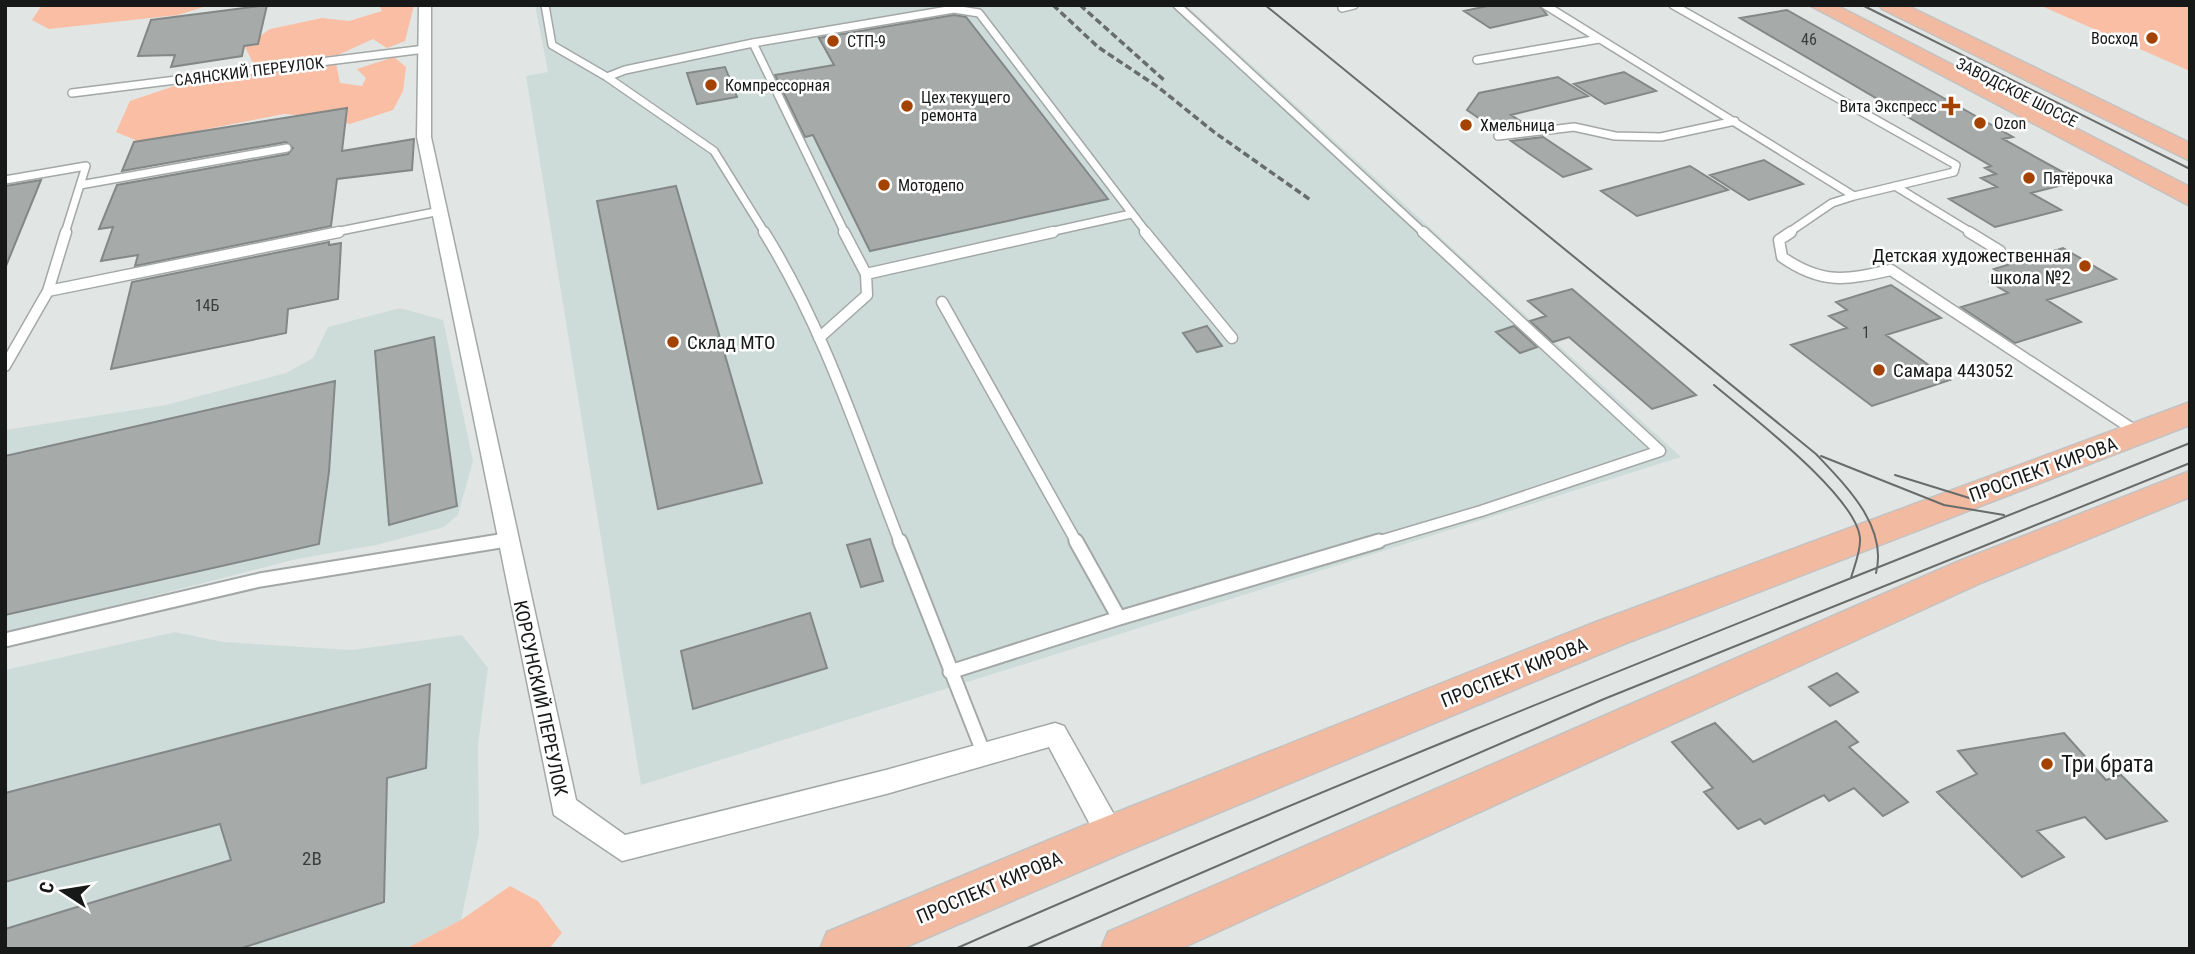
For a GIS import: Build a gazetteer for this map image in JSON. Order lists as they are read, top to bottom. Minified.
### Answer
{"streets":{"main road":["ЗАВОДСКОЕ ШОССЕ","ПРОСПЕКТ КИРОВА"],"street":["КОРСУНСКИЙ ПЕРЕУЛОК"],"lane":["САЯНСКИЙ ПЕРЕУЛОК"]},"crossings":[["САЯНСКИЙ ПЕРЕУЛОК","КОРСУНСКИЙ ПЕРЕУЛОК"],["ПРОСПЕКТ КИРОВА","КОРСУНСКИЙ ПЕРЕУЛОК"]],"places":{"other":["Восход","СТП-9","Компрессорная","Цех текущего ремонта","Ozon","Хмельница","Пятёрочка","Мотодепо","Детская художественная школа №2","Склад МТО","Самара 443052","Три брата"],"health":["Вита Экспресс"]},"house_numbers":["46","14Б","1","2В"],"north":"left"}
